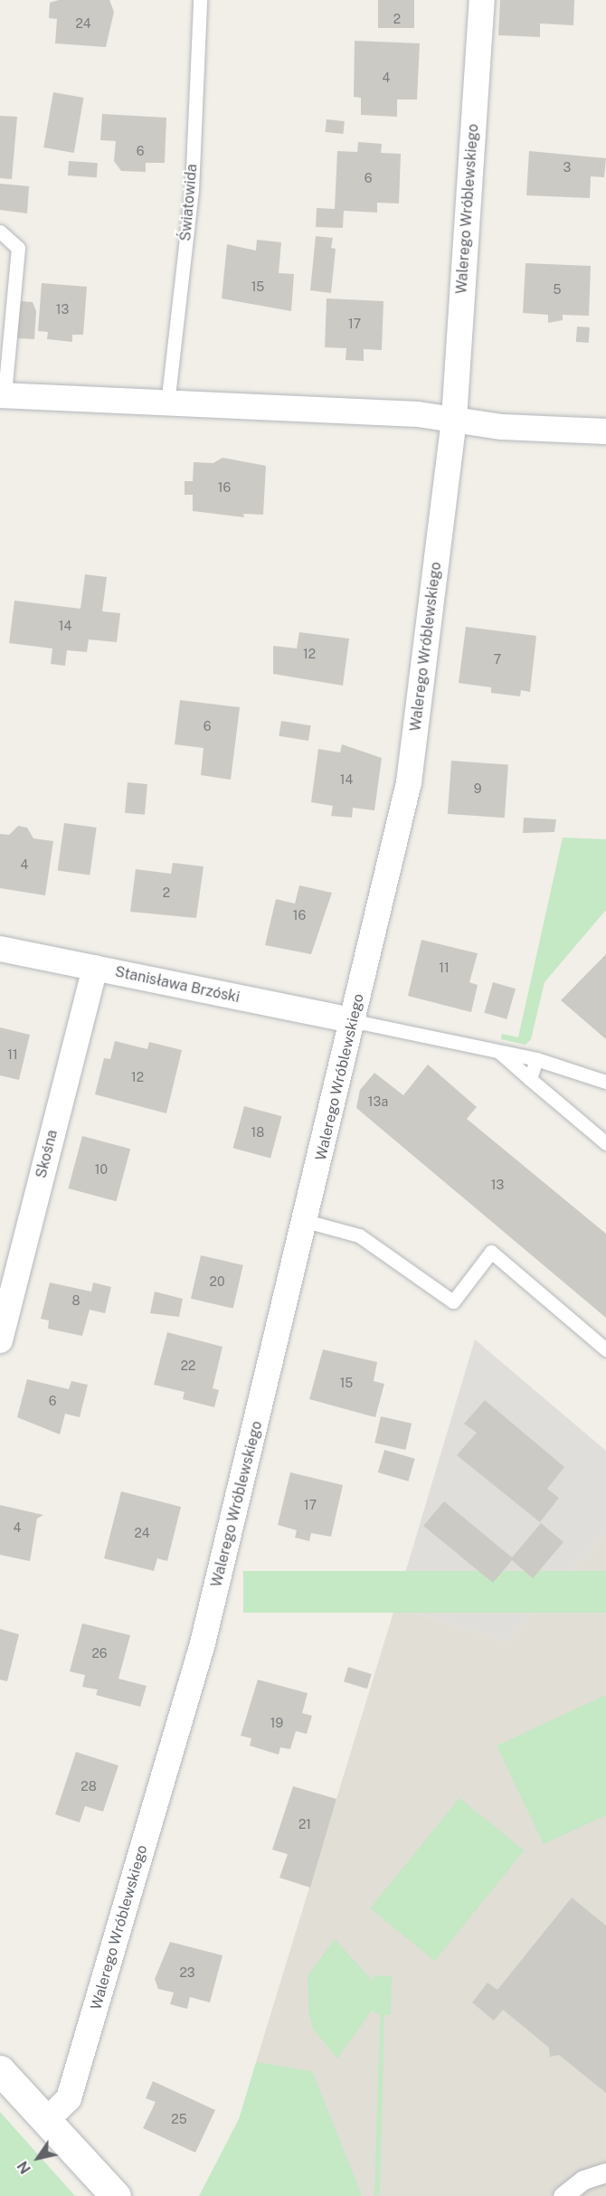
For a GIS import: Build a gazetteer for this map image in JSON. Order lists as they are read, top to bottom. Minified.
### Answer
{"streets":{"street":["Walerego Wróblewskiego","Stanisława Brzóski","Skośna"],"lane":["Światowida"]},"crossings":[["Walerego Wróblewskiego","Stanisława Brzóski"],["Stanisława Brzóski","Skośna"]],"house_numbers":["2","24","4","6","3","6","15","5","13","17","16","14","12","7","6","14","9","4","2","16","11","11","12","13a","18","10","13","20","8","22","15","6","17","4","24","26","19","28","21","23","25"],"north":"bottom left"}
